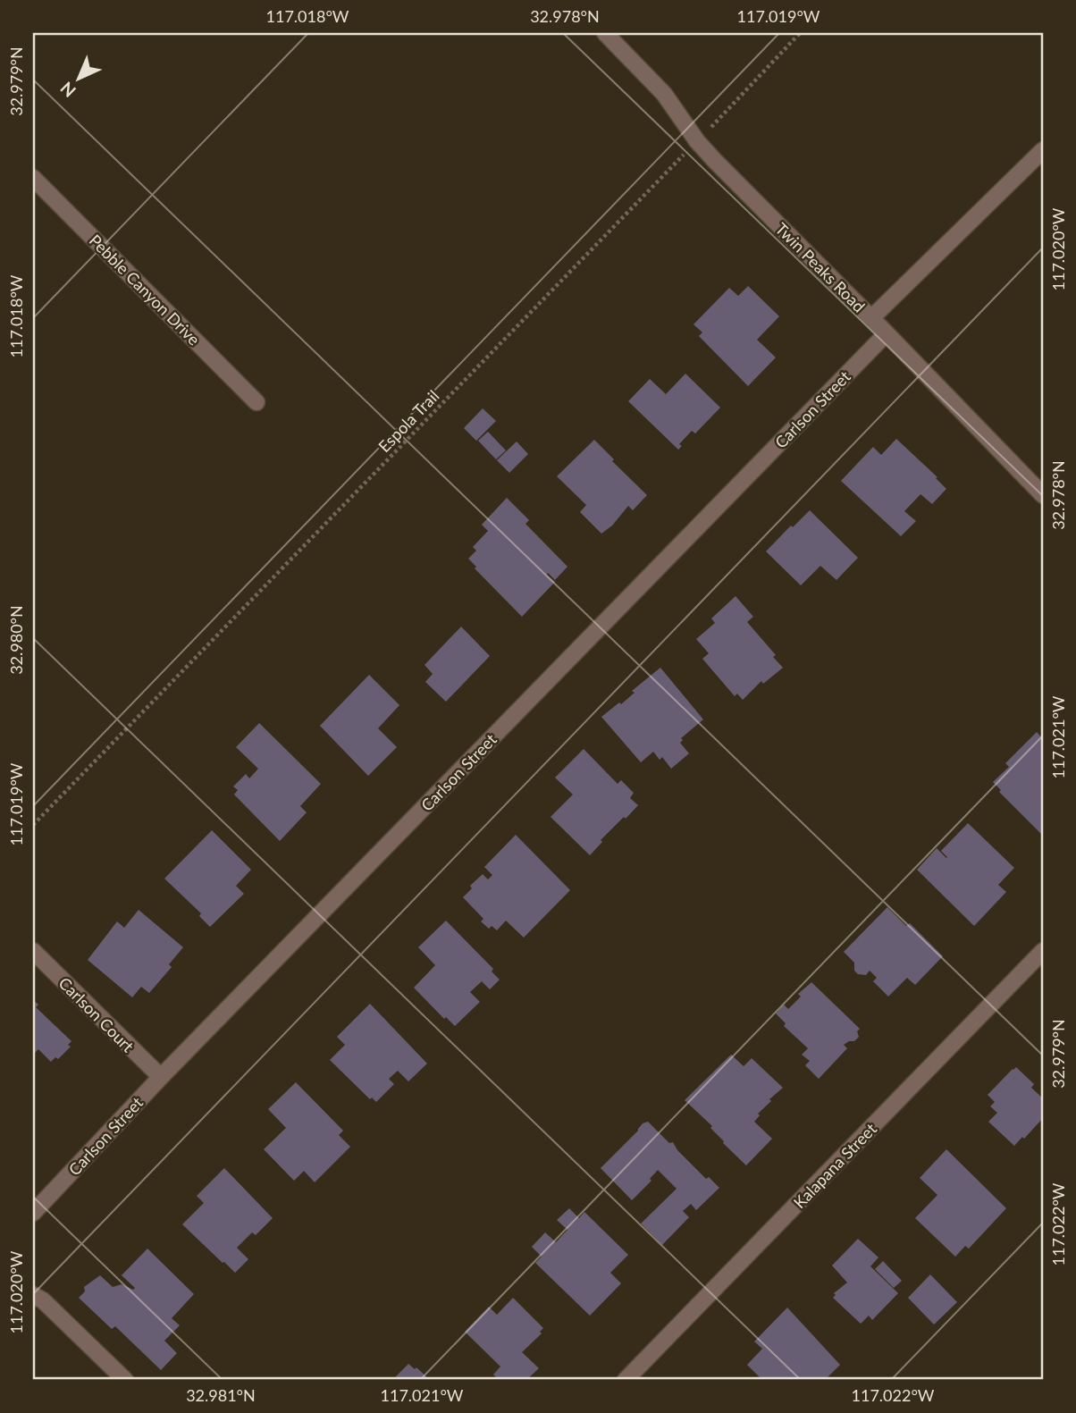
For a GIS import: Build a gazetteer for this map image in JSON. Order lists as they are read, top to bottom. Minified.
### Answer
{"streets":{"street":["Twin Peaks Road","Pebble Canyon Drive","Carlson Street","Carlson Court","Kalapana Street"],"path":["Espola Trail"]},"crossings":[["Twin Peaks Road","Carlson Street"],["Twin Peaks Road","Espola Trail"],["Carlson Street","Carlson Court"]],"north":"bottom left","coordinates":["117.018°W","32.978°N","117.019°W","32.979°N","117.020°W","32.980°N","117.021°W","117.022°W","32.981°N"]}
